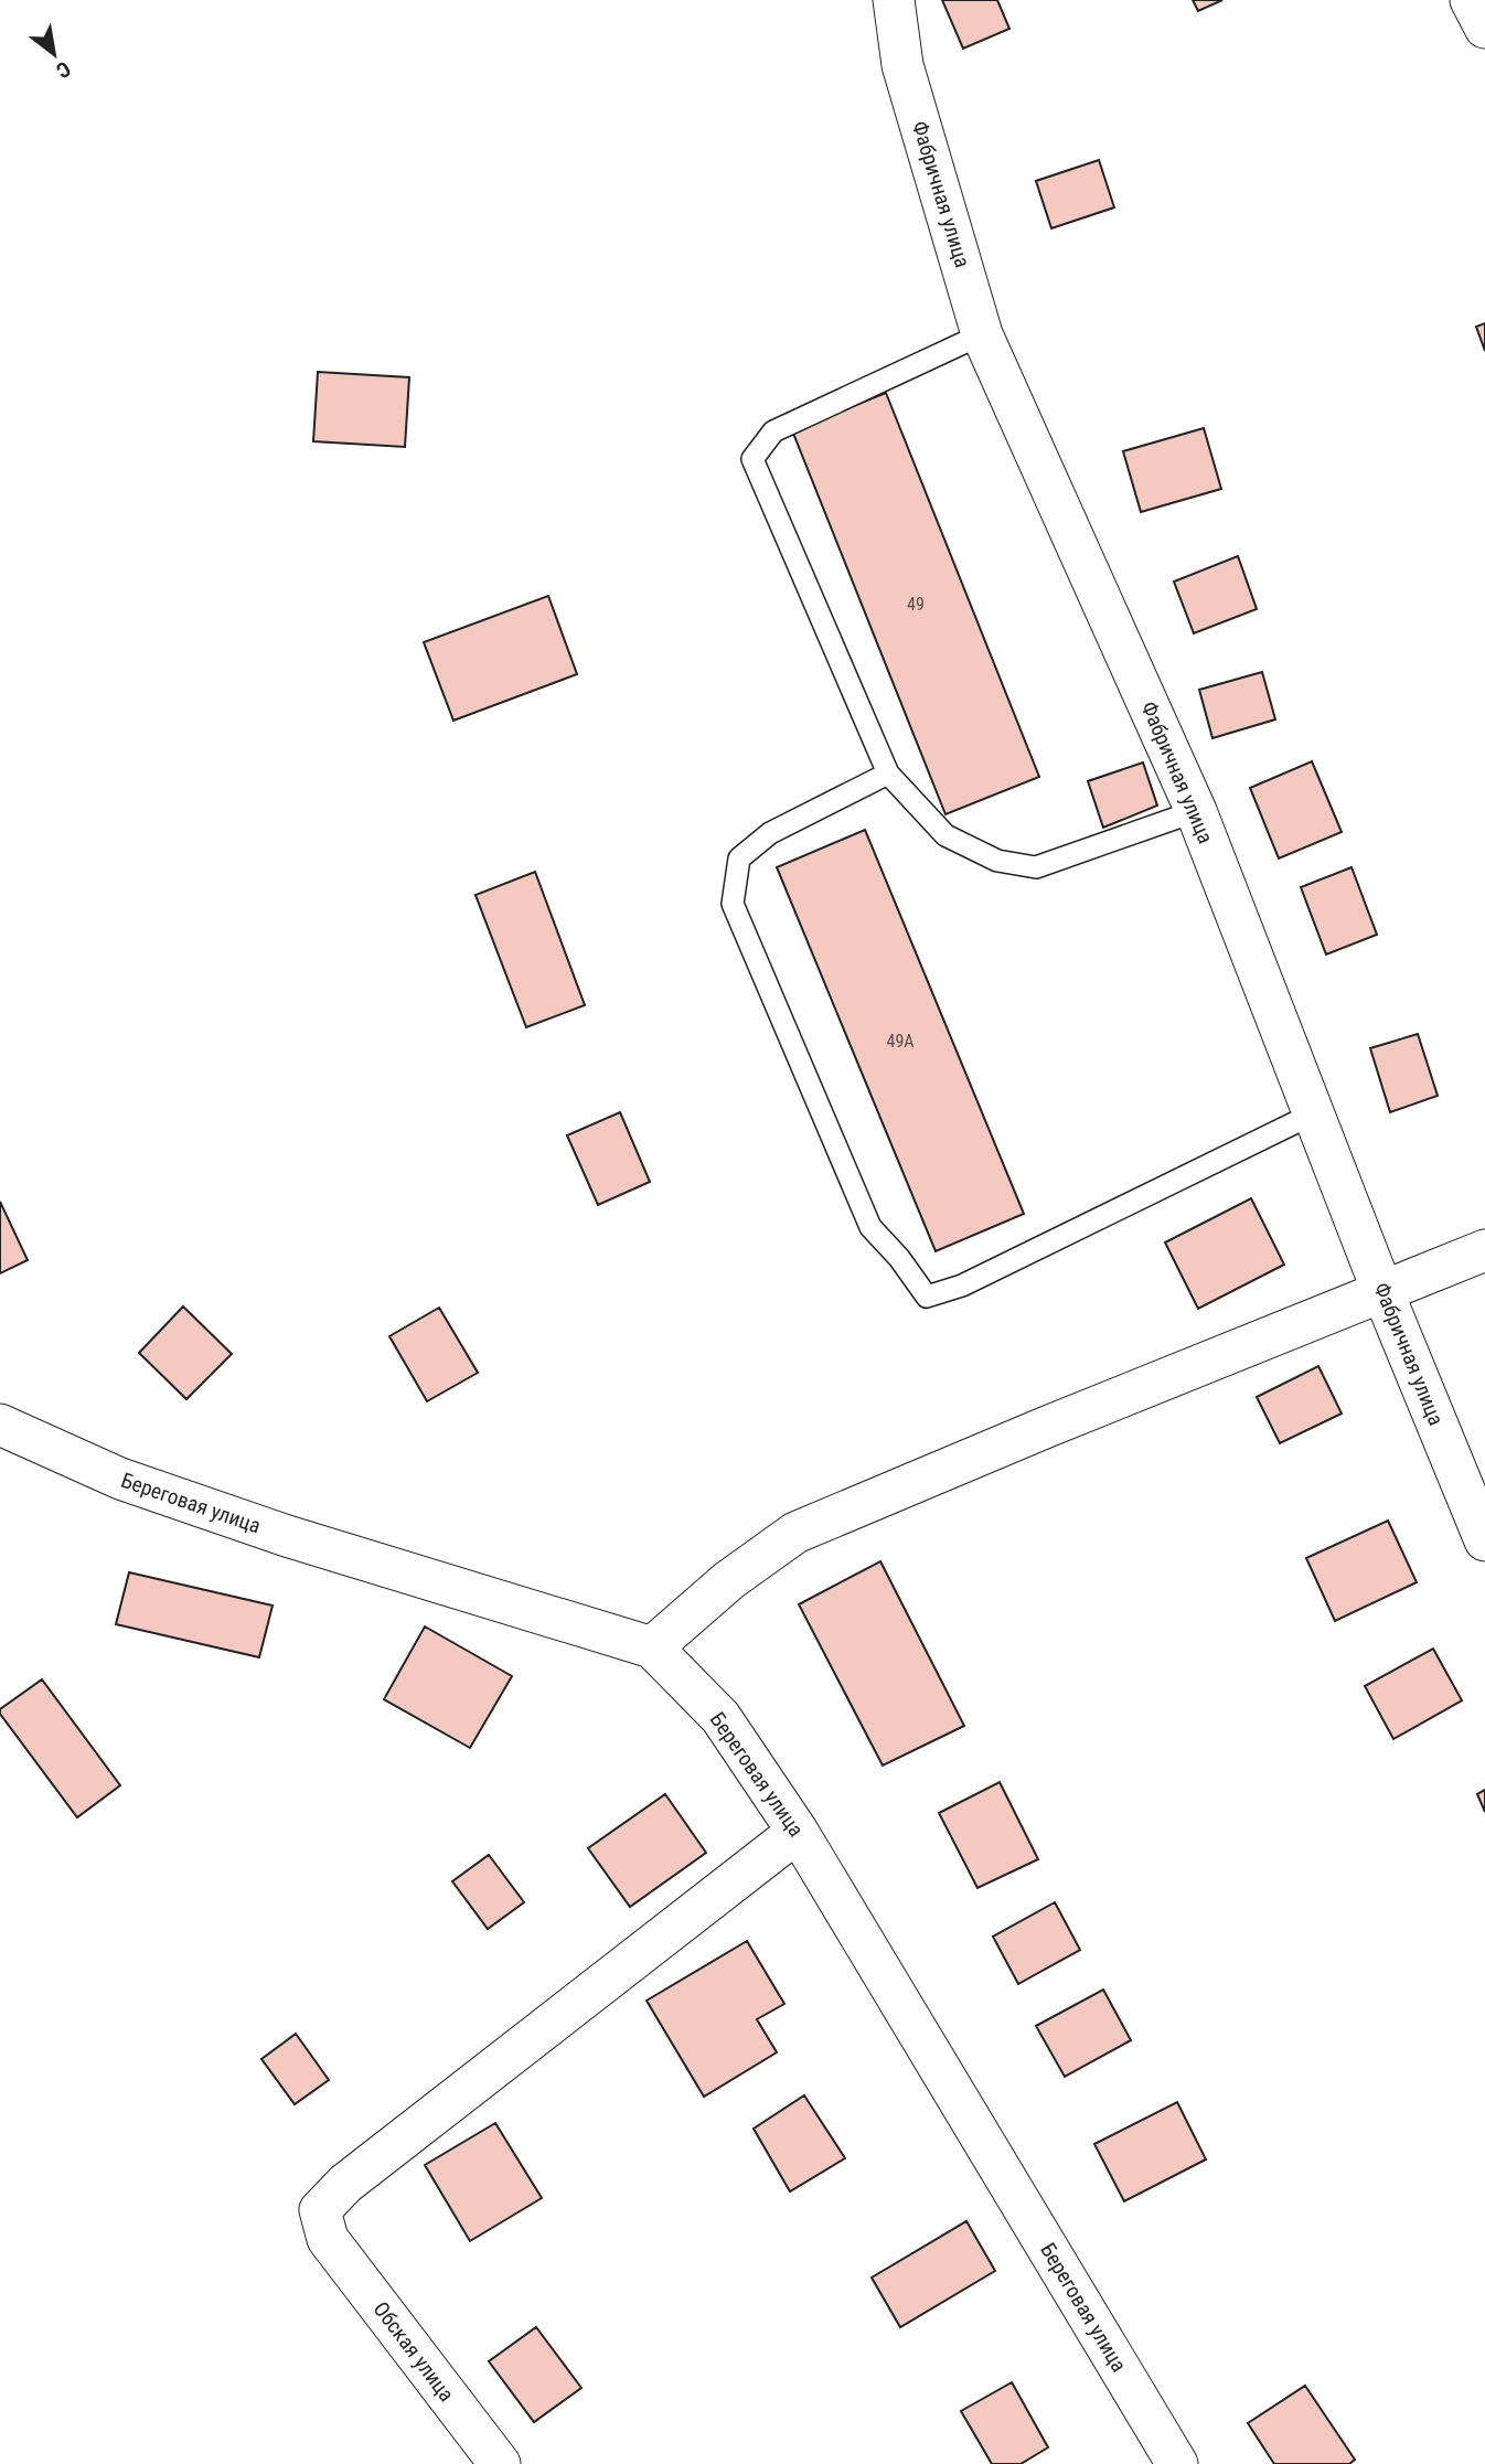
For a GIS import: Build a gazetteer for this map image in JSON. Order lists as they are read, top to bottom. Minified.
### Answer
{"streets":{"street":["Фабричная улица","Береговая улица","Обская улица"]},"crossings":[["Береговая улица","Обская улица"]],"house_numbers":["49","49А"],"north":"bottom right"}
